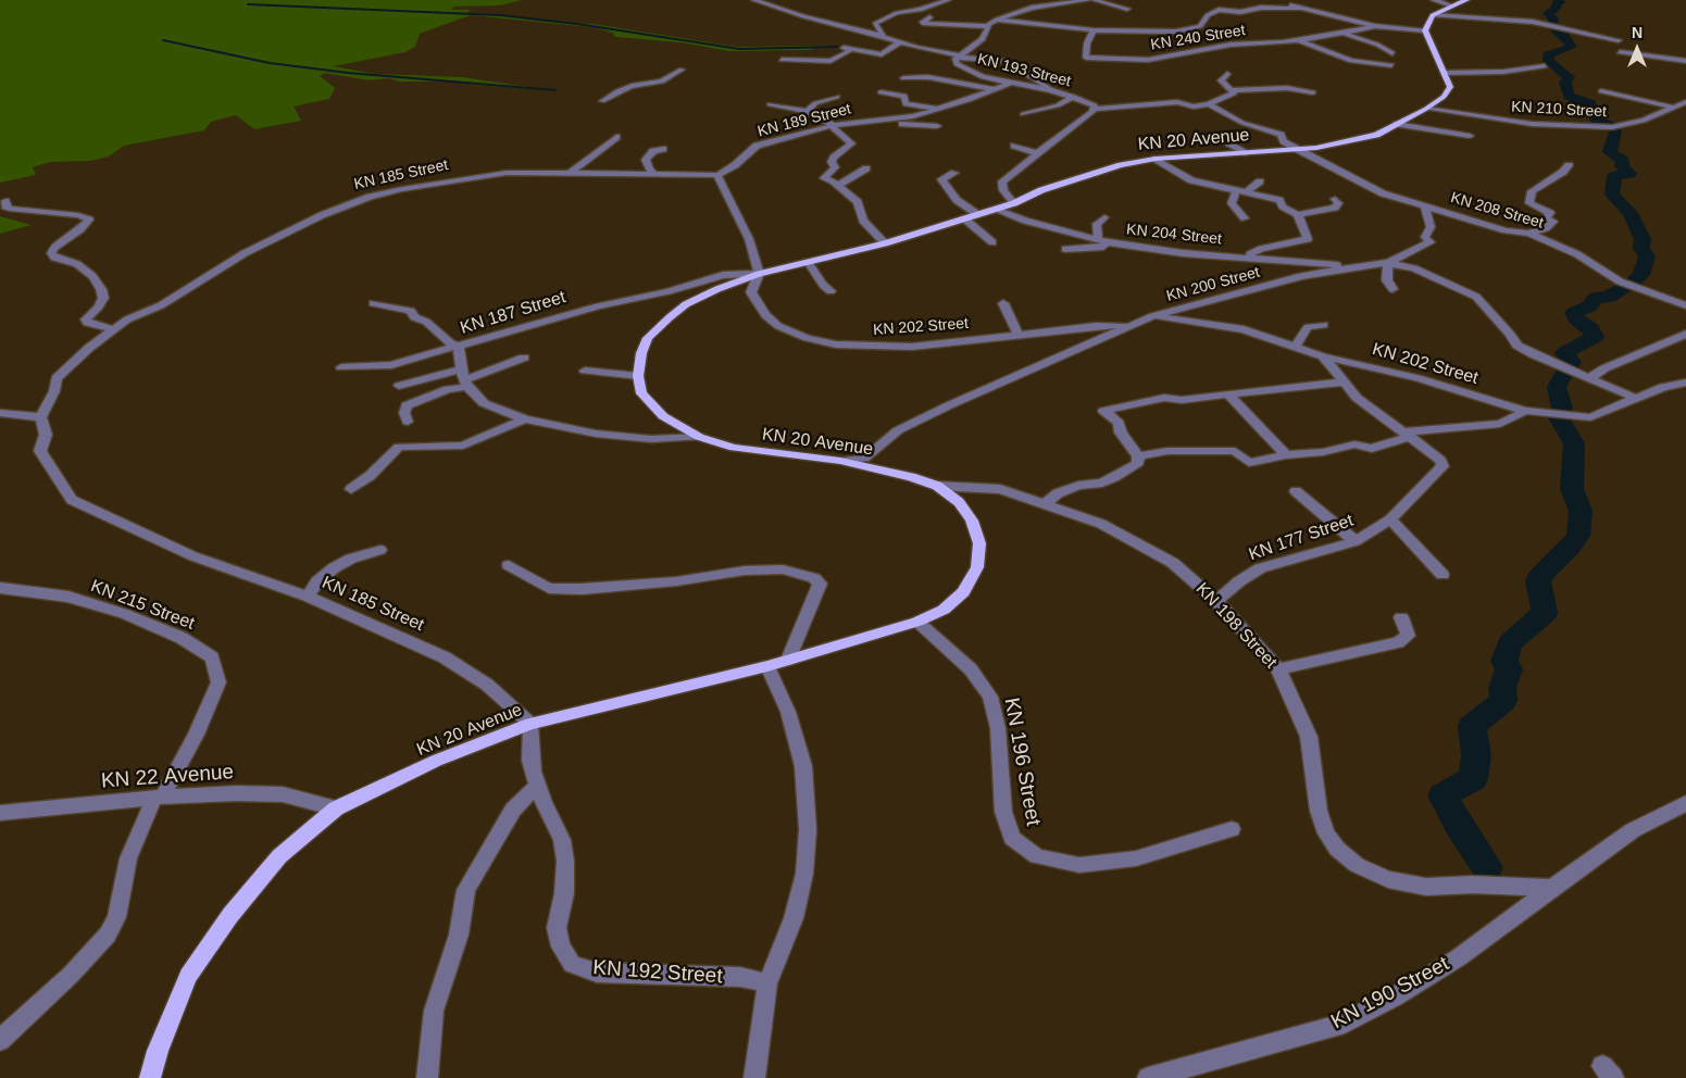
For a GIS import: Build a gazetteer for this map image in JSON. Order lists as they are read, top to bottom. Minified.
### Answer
{"streets":{"main road":["KN 20 Avenue"],"street":["KN 240 Street","KN 193 Street","KN 210 Street","KN 189 Street","KN 185 Street","KN 208 Street","KN 204 Street","KN 200 Street","KN 187 Street","KN 202 Street","KN 177 Street","KN 215 Street","KN 198 Street","KN 196 Street","KN 22 Avenue","KN 192 Street","KN 190 Street"]},"crossings":[["KN 193 Street","KN 189 Street"],["KN 210 Street","KN 20 Avenue"],["KN 189 Street","KN 185 Street"],["KN 20 Avenue","KN 185 Street"],["KN 20 Avenue","KN 208 Street"],["KN 20 Avenue","KN 204 Street"],["KN 20 Avenue","KN 200 Street"],["KN 20 Avenue","KN 187 Street"],["KN 20 Avenue","KN 202 Street"],["KN 20 Avenue","KN 198 Street"],["KN 20 Avenue","KN 196 Street"],["KN 20 Avenue","KN 22 Avenue"],["KN 20 Avenue","KN 192 Street"],["KN 185 Street","KN 192 Street"],["KN 204 Street","KN 200 Street"],["KN 200 Street","KN 202 Street"],["KN 187 Street","KN 202 Street"],["KN 202 Street","KN 177 Street"],["KN 177 Street","KN 198 Street"],["KN 215 Street","KN 22 Avenue"],["KN 198 Street","KN 190 Street"]],"north":"top"}
